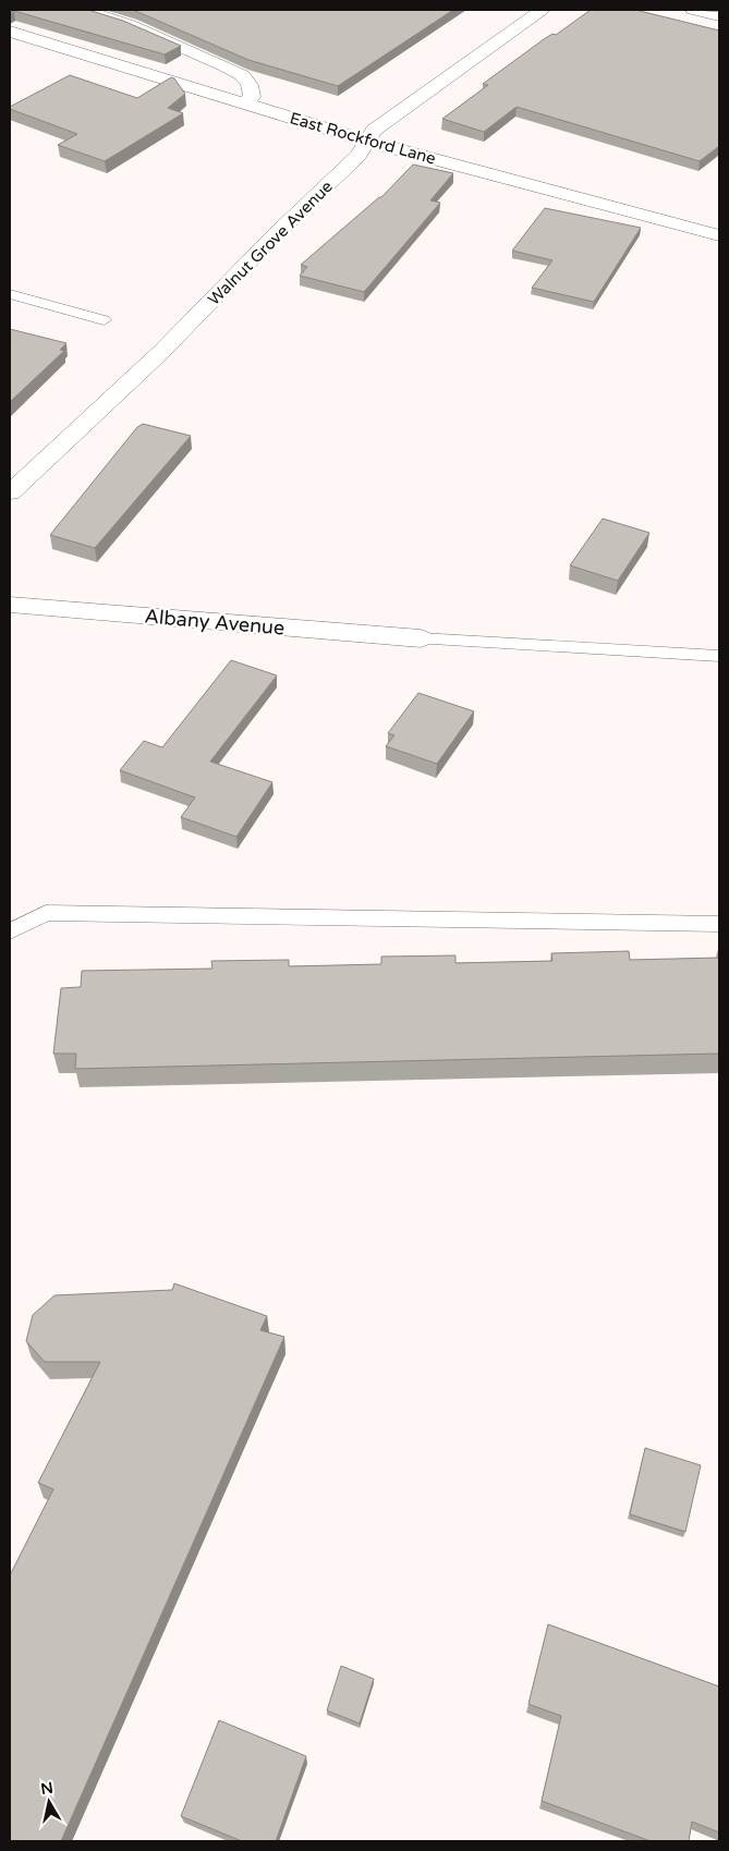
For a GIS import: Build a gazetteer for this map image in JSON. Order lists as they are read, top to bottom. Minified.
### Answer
{"streets":{"street":["East Rockford Lane","Walnut Grove Avenue","Albany Avenue"]},"crossings":[["East Rockford Lane","Walnut Grove Avenue"]],"north":"top"}
